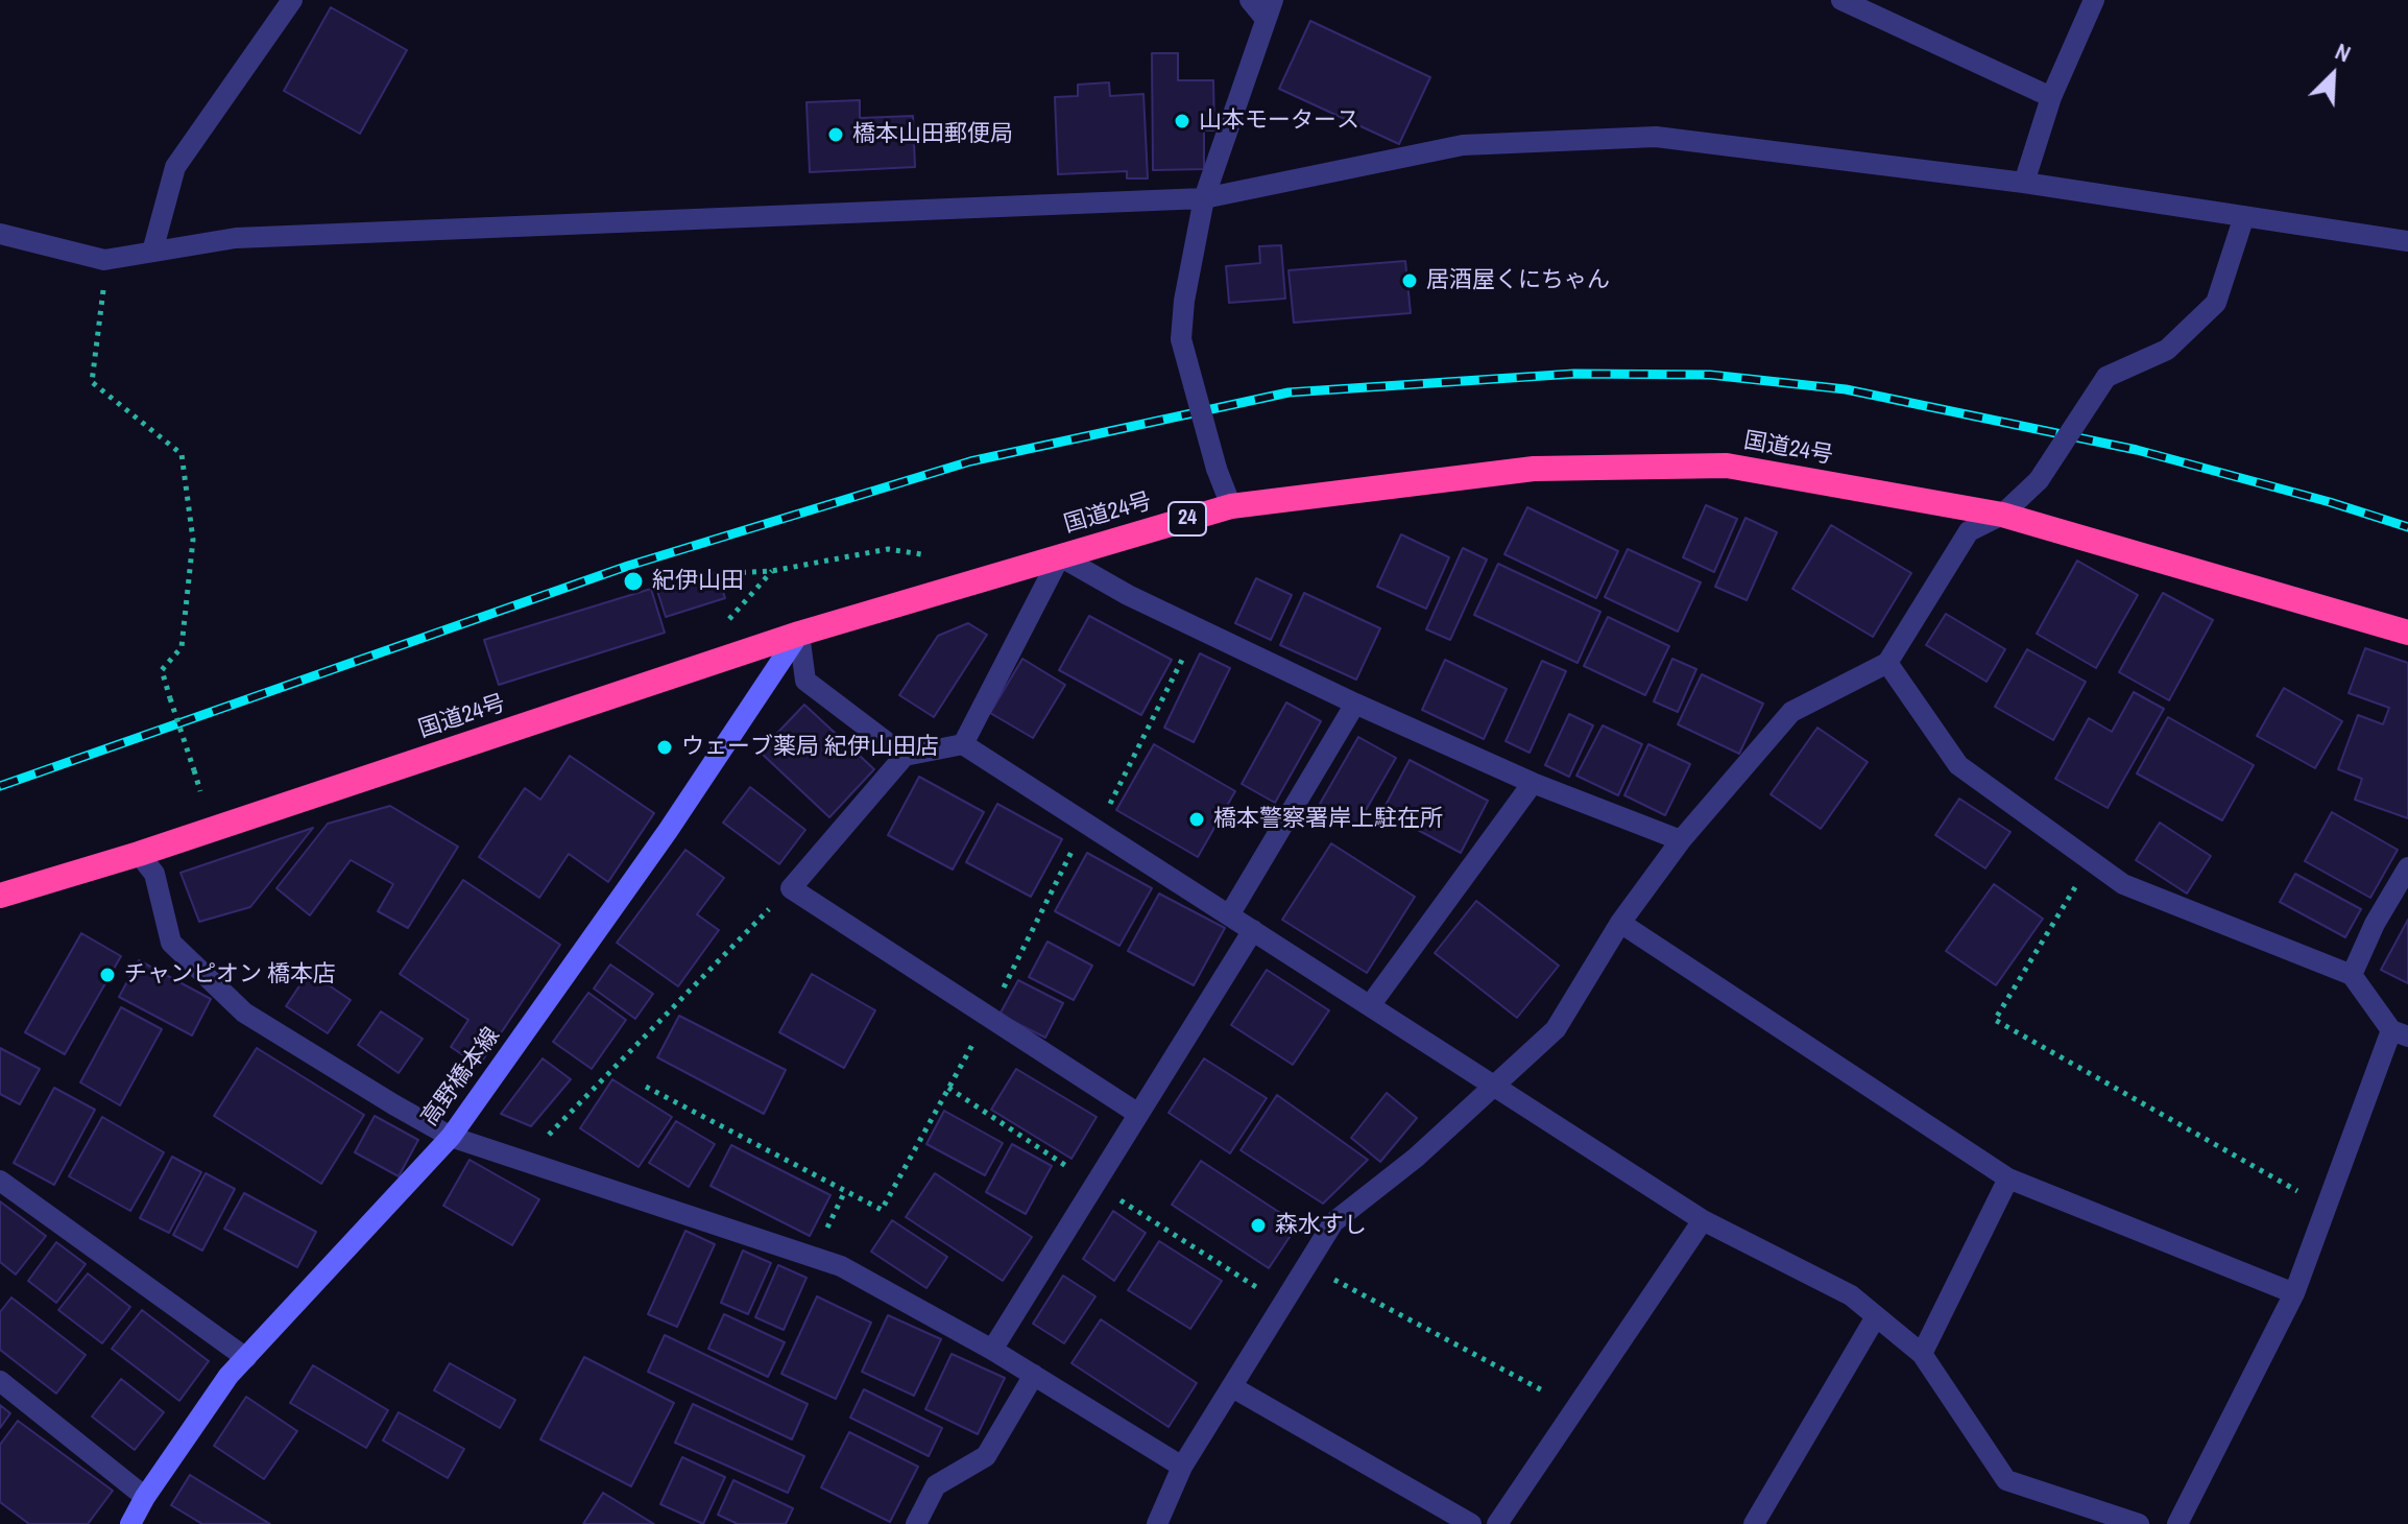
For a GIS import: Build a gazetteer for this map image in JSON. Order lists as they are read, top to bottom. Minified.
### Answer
{"streets":{"highway":["国道24号","24"],"main road":["高野橋本線"]},"crossings":[["国道24号","高野橋本線"]],"places":["山本モータース","橋本山田郵便局","居酒屋くにちゃん","紀伊山田","ウェーブ薬局 紀伊山田店","橋本警察署岸上駐在所","チャンピオン 橋本店","森水すし"],"north":"top right"}
